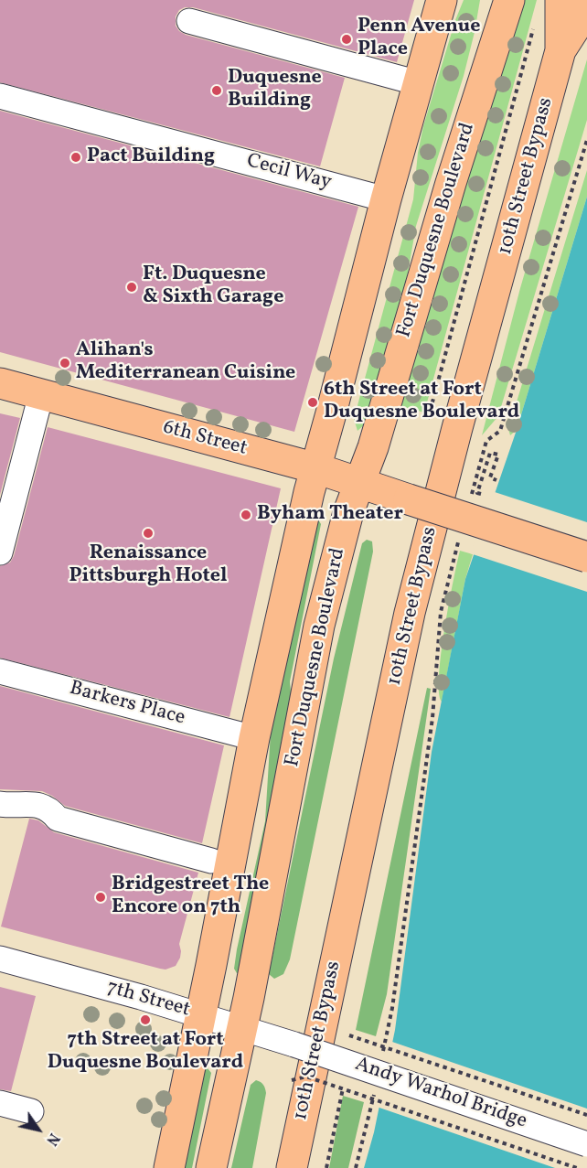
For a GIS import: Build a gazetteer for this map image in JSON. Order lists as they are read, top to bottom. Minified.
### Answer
{"streets":{"main road":["10th Street Bypass","Fort Duquesne Boulevard","6th Street"],"street":["Cecil Way","Barkers Place","7th Street","Andy Warhol Bridge"]},"crossings":[["Cecil Way","Fort Duquesne Boulevard"],["Fort Duquesne Boulevard","6th Street"],["Fort Duquesne Boulevard","Barkers Place"],["Fort Duquesne Boulevard","7th Street"],["7th Street","Andy Warhol Bridge"]],"places":["Penn Avenue Place","Duquesne Building","Pact Building","Ft. Duquesne & Sixth Garage","Alihan's Mediterranean Cuisine","6th Street at Fort Duquesne Boulevard","Byham Theater","Renaissance Pittsburgh Hotel","Bridgestreet The Encore on 7th","7th Street at Fort Duquesne Boulevard"],"north":"bottom right"}
